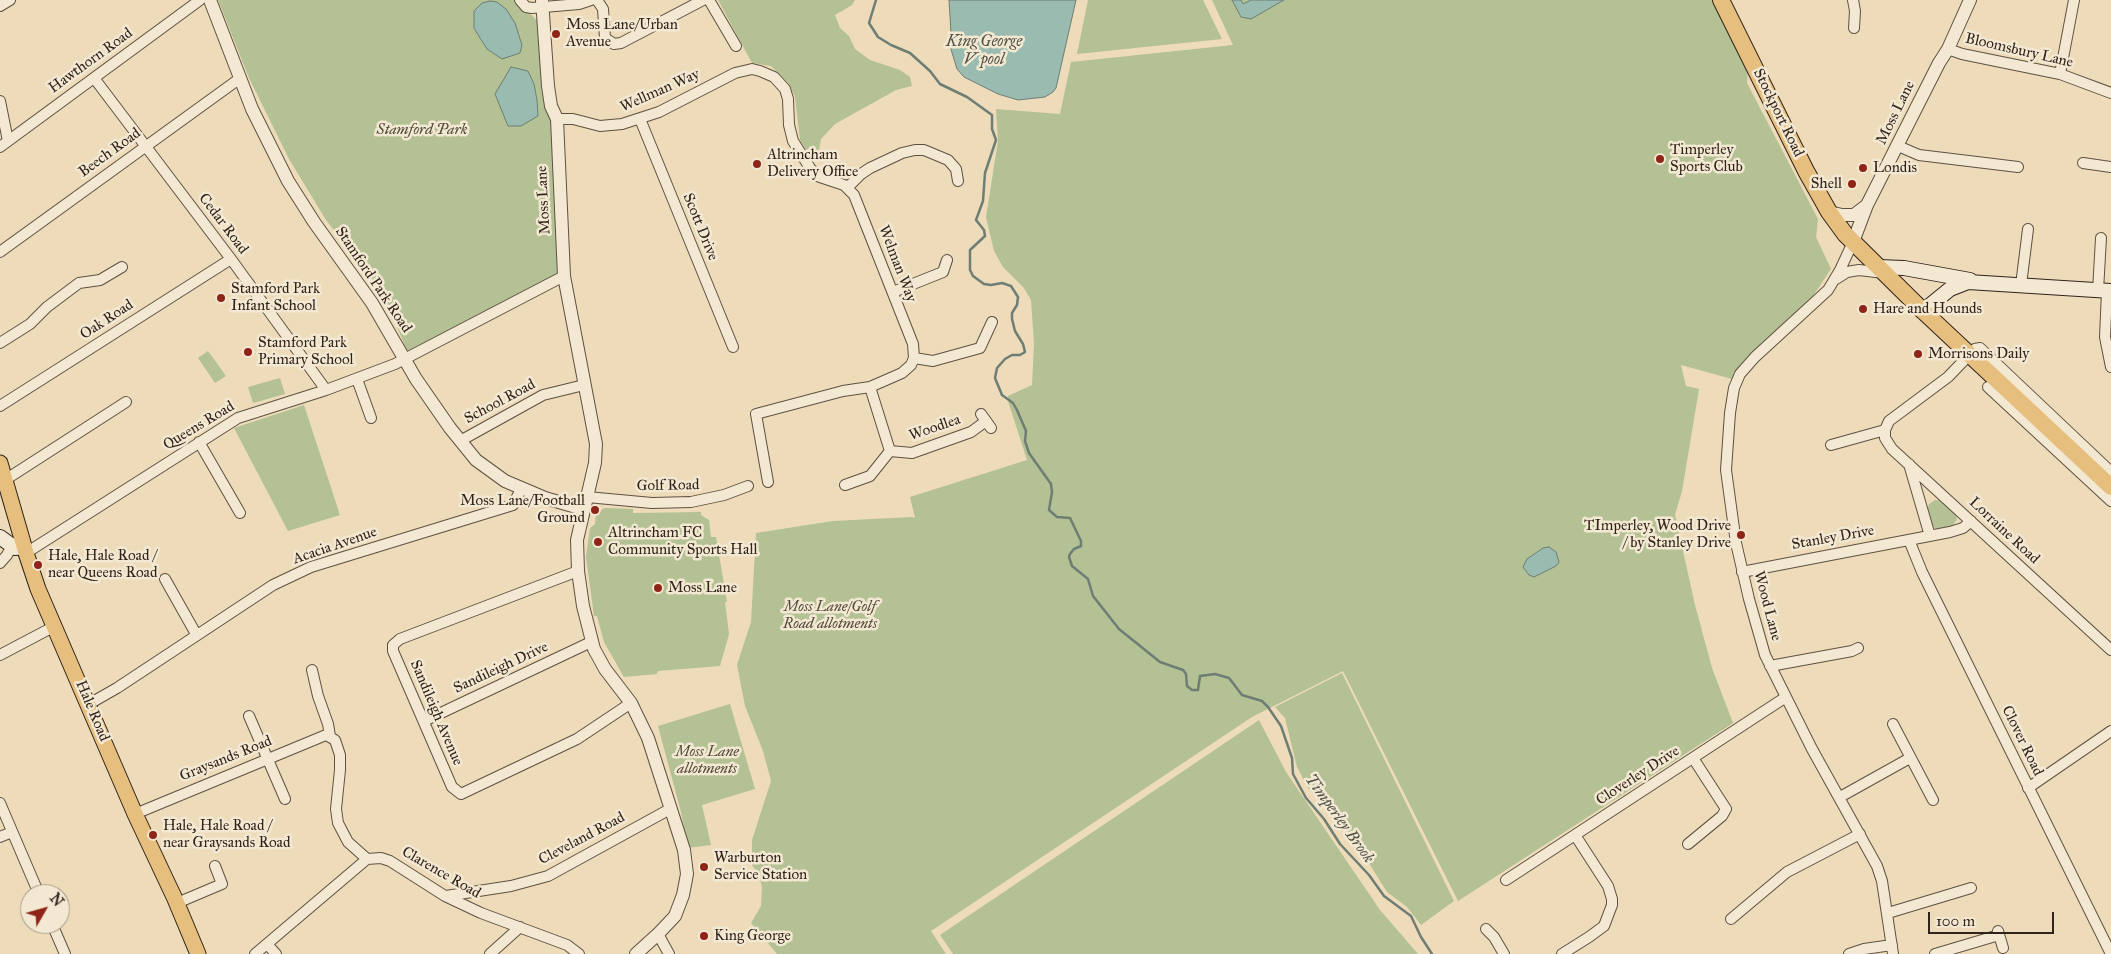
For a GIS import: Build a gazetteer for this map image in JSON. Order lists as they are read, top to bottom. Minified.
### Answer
{"streets":{"highway":["Stockport Road"],"main road":["Hale Road"],"street":["Bloomsbury Lane","Hawthorn Road","Wellman Way","Moss Lane","Beech Road","Cedar Road","Scott Drive","Welman Way","Stamford Park Road","Oak Road","School Road","Queens Road","Woodlea","Golf Road","Lorraine Road","Stanley Drive","Acacia Avenue","Wood Lane","Sandileigh Drive","Sandileigh Avenue","Clover Road","Graysands Road","Cloverley Drive","Cleveland Road","Clarence Road"]},"crossings":[["Bloomsbury Lane","Moss Lane"],["Hawthorn Road","Cedar Road"],["Wellman Way","Moss Lane"],["Wellman Way","Scott Drive"],["Wellman Way","Welman Way"],["Stockport Road","Moss Lane"],["Stockport Road","Wood Lane"],["Moss Lane","Stamford Park Road"],["Moss Lane","School Road"],["Moss Lane","Queens Road"],["Moss Lane","Golf Road"],["Moss Lane","Wood Lane"],["Moss Lane","Sandileigh Drive"],["Moss Lane","Sandileigh Avenue"],["Moss Lane","Cleveland Road"],["Beech Road","Cedar Road"],["Beech Road","Stamford Park Road"],["Cedar Road","Oak Road"],["Cedar Road","Queens Road"],["Stamford Park Road","School Road"],["Stamford Park Road","Queens Road"],["Stamford Park Road","Golf Road"],["Stamford Park Road","Acacia Avenue"],["Queens Road","Hale Road"],["Lorraine Road","Stanley Drive"],["Stanley Drive","Wood Lane"],["Stanley Drive","Clover Road"],["Acacia Avenue","Hale Road"],["Wood Lane","Cloverley Drive"],["Sandileigh Drive","Sandileigh Avenue"],["Hale Road","Graysands Road"],["Cleveland Road","Clarence Road"]],"water":["King George V pool","Timperley Brook"],"parks":["Stamford Park","Moss Lane/Golf Road allotments","Moss Lane allotments"],"places":["Moss Lane/Urban Avenue","Timperley Sports Club","Altrincham Delivery Office","Londis","Shell","Stamford Park Infant School","Hare and Hounds","Stamford Park Primary School","Morrisons Daily","Moss Lane/Football Ground","TImperley, Wood Drive / by Stanley Drive","Altrincham FC Community Sports Hall","Hale, Hale Road / near Queens Road","Moss Lane","Hale, Hale Road / near Graysands Road","Warburton Service Station","King George"],"scale_bar":"100 m","north":"top right"}
